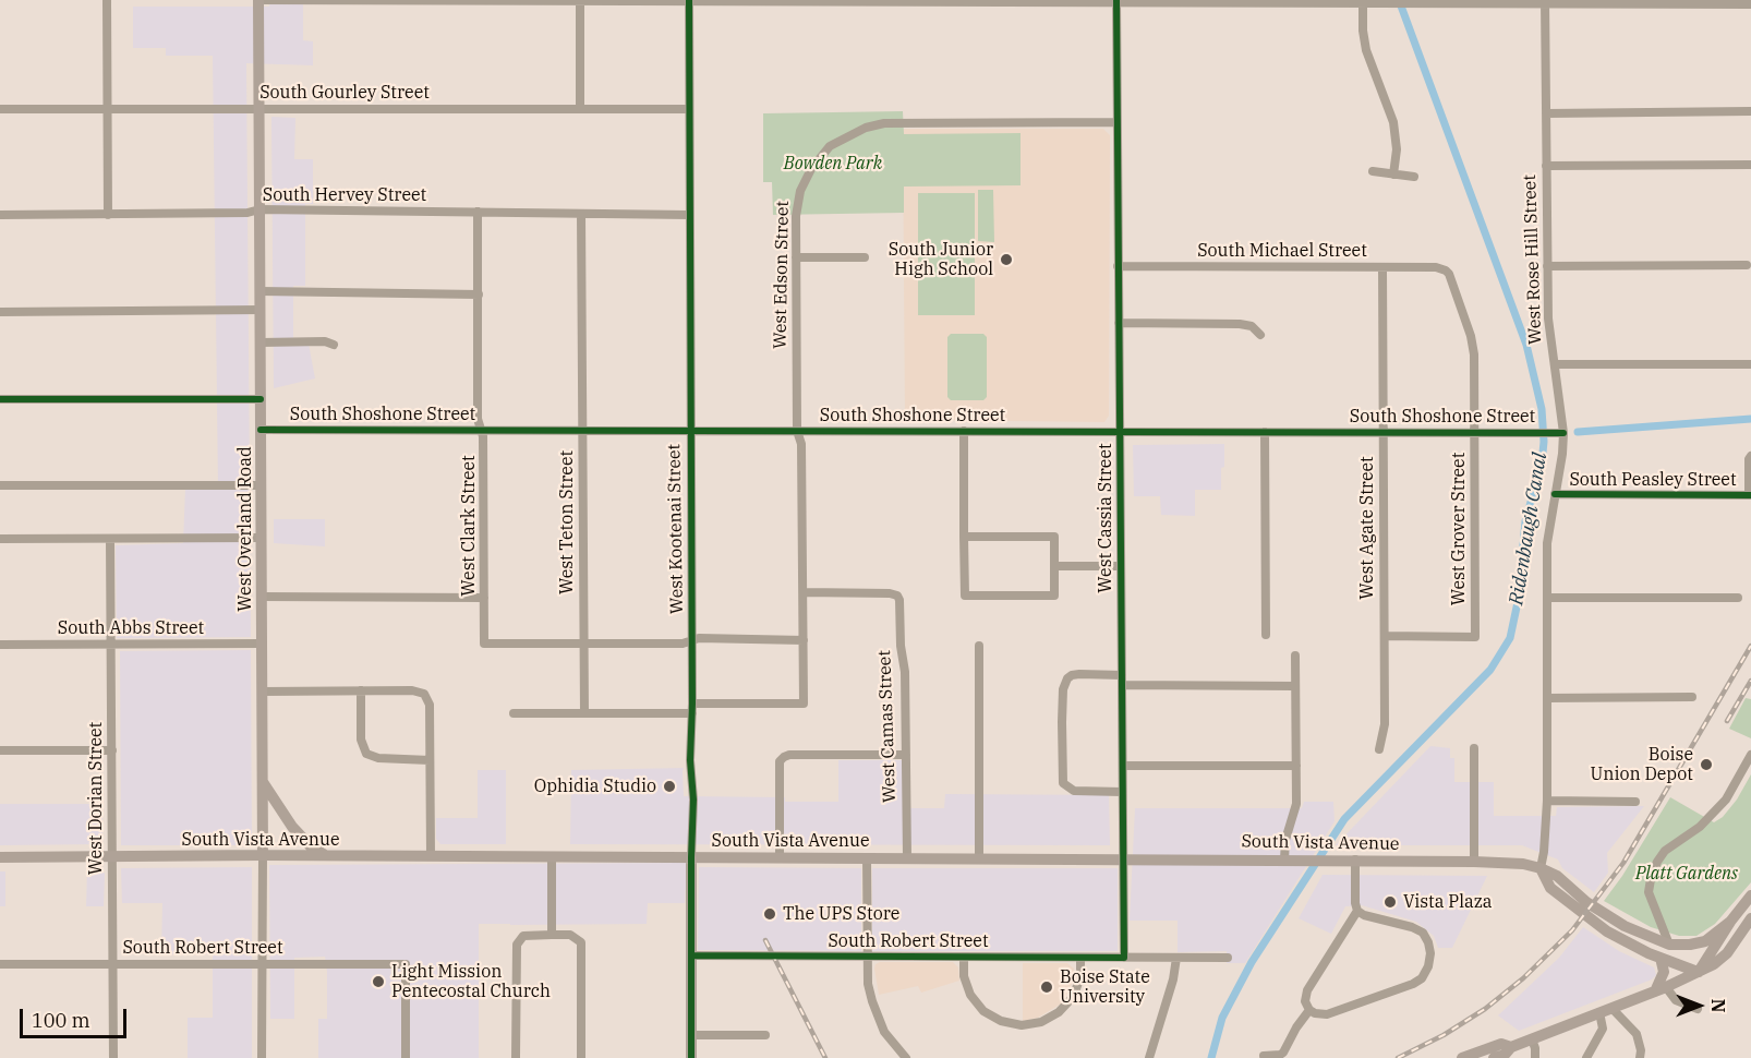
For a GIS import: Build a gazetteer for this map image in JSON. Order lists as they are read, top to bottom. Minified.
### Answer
{"streets":{"main road":["West Overland Road","West Kootenai Street","South Vista Avenue"],"street":["South Gourley Street","South Hervey Street","South Michael Street","West Rose Hill Street","West Edson Street","South Shoshone Street","South Peasley Street","West Cassia Street","West Teton Street","West Clark Street","West Agate Street","West Grover Street","South Abbs Street","West Camas Street","West Dorian Street","South Robert Street"]},"crossings":[["South Gourley Street","West Overland Road"],["South Gourley Street","West Kootenai Street"],["South Hervey Street","West Teton Street"],["South Hervey Street","West Clark Street"],["South Hervey Street","West Overland Road"],["South Hervey Street","West Kootenai Street"],["South Michael Street","West Cassia Street"],["South Michael Street","West Agate Street"],["South Michael Street","West Grover Street"],["West Rose Hill Street","South Shoshone Street"],["West Rose Hill Street","South Peasley Street"],["West Rose Hill Street","South Vista Avenue"],["West Edson Street","South Shoshone Street"],["West Edson Street","West Cassia Street"],["West Edson Street","West Kootenai Street"],["West Edson Street","West Camas Street"],["South Shoshone Street","West Cassia Street"],["South Shoshone Street","West Teton Street"],["South Shoshone Street","West Clark Street"],["South Shoshone Street","West Agate Street"],["South Shoshone Street","West Overland Road"],["South Shoshone Street","West Kootenai Street"],["South Shoshone Street","West Grover Street"],["West Cassia Street","South Vista Avenue"],["West Cassia Street","South Robert Street"],["West Teton Street","West Clark Street"],["West Agate Street","West Grover Street"],["West Overland Road","South Abbs Street"],["West Overland Road","South Vista Avenue"],["West Overland Road","South Robert Street"],["West Kootenai Street","South Vista Avenue"],["West Kootenai Street","South Robert Street"],["South Abbs Street","West Dorian Street"],["West Camas Street","South Vista Avenue"],["West Dorian Street","South Vista Avenue"],["West Dorian Street","South Robert Street"]],"water":["Ridenbaugh Canal"],"parks":["Bowden Park","Platt Gardens"],"places":["South Junior High School","Boise Union Depot","Ophidia Studio","Vista Plaza","The UPS Store","Light Mission Pentecostal Church","Boise State University"],"scale_bar":"100 m","north":"right"}
